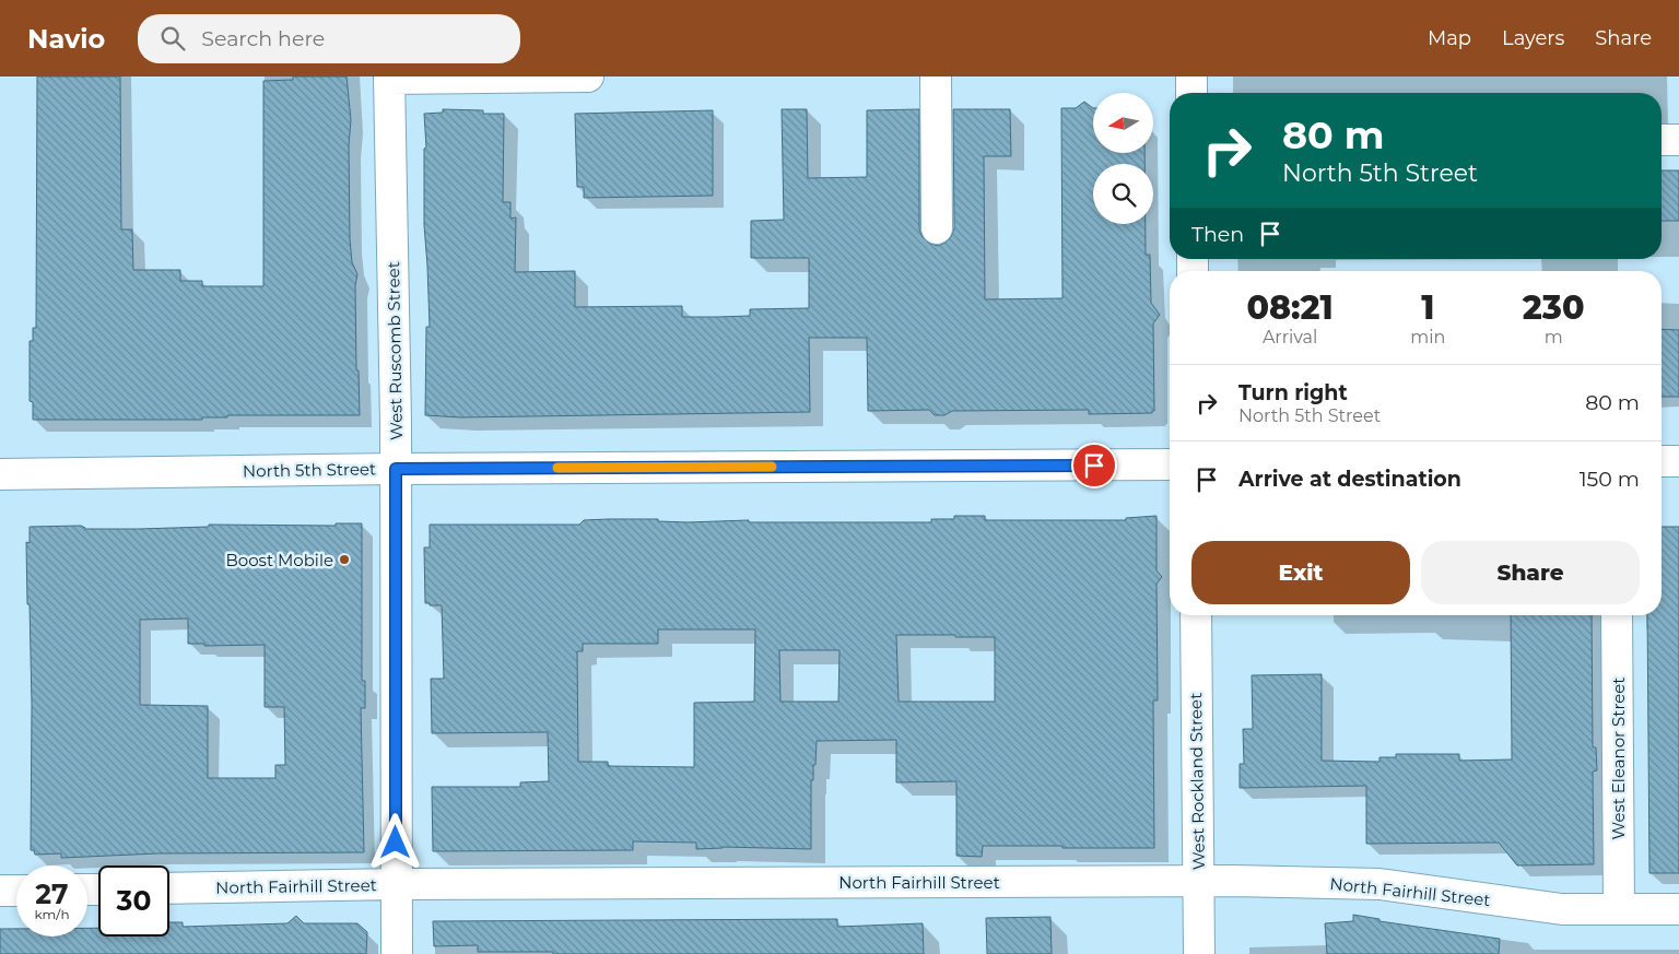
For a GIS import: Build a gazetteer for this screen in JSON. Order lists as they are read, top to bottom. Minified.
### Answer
{"streets":{"street":["West Ruscomb Street","North 5th Street","West Eleanor Street","West Rockland Street","North Fairhill Street"]},"crossings":[["West Ruscomb Street","North 5th Street"],["West Ruscomb Street","North Fairhill Street"],["West Eleanor Street","North Fairhill Street"],["West Rockland Street","North Fairhill Street"]],"places":["Boost Mobile"],"north":"left","page":{"header":"Navio","search":"Search here","nav":["Map","Layers","Share"],"turn":["80 m","North 5th Street"],"then":"Then","eta":["08:21","Arrival","1","min","230","m"],"list":[{"name":"Turn right","note":"North 5th Street","value":"80 m"},{"name":"Arrive at destination","value":"150 m"}],"buttons":["Exit","Share"],"speed":"27 km/h","limit":"30"}}
